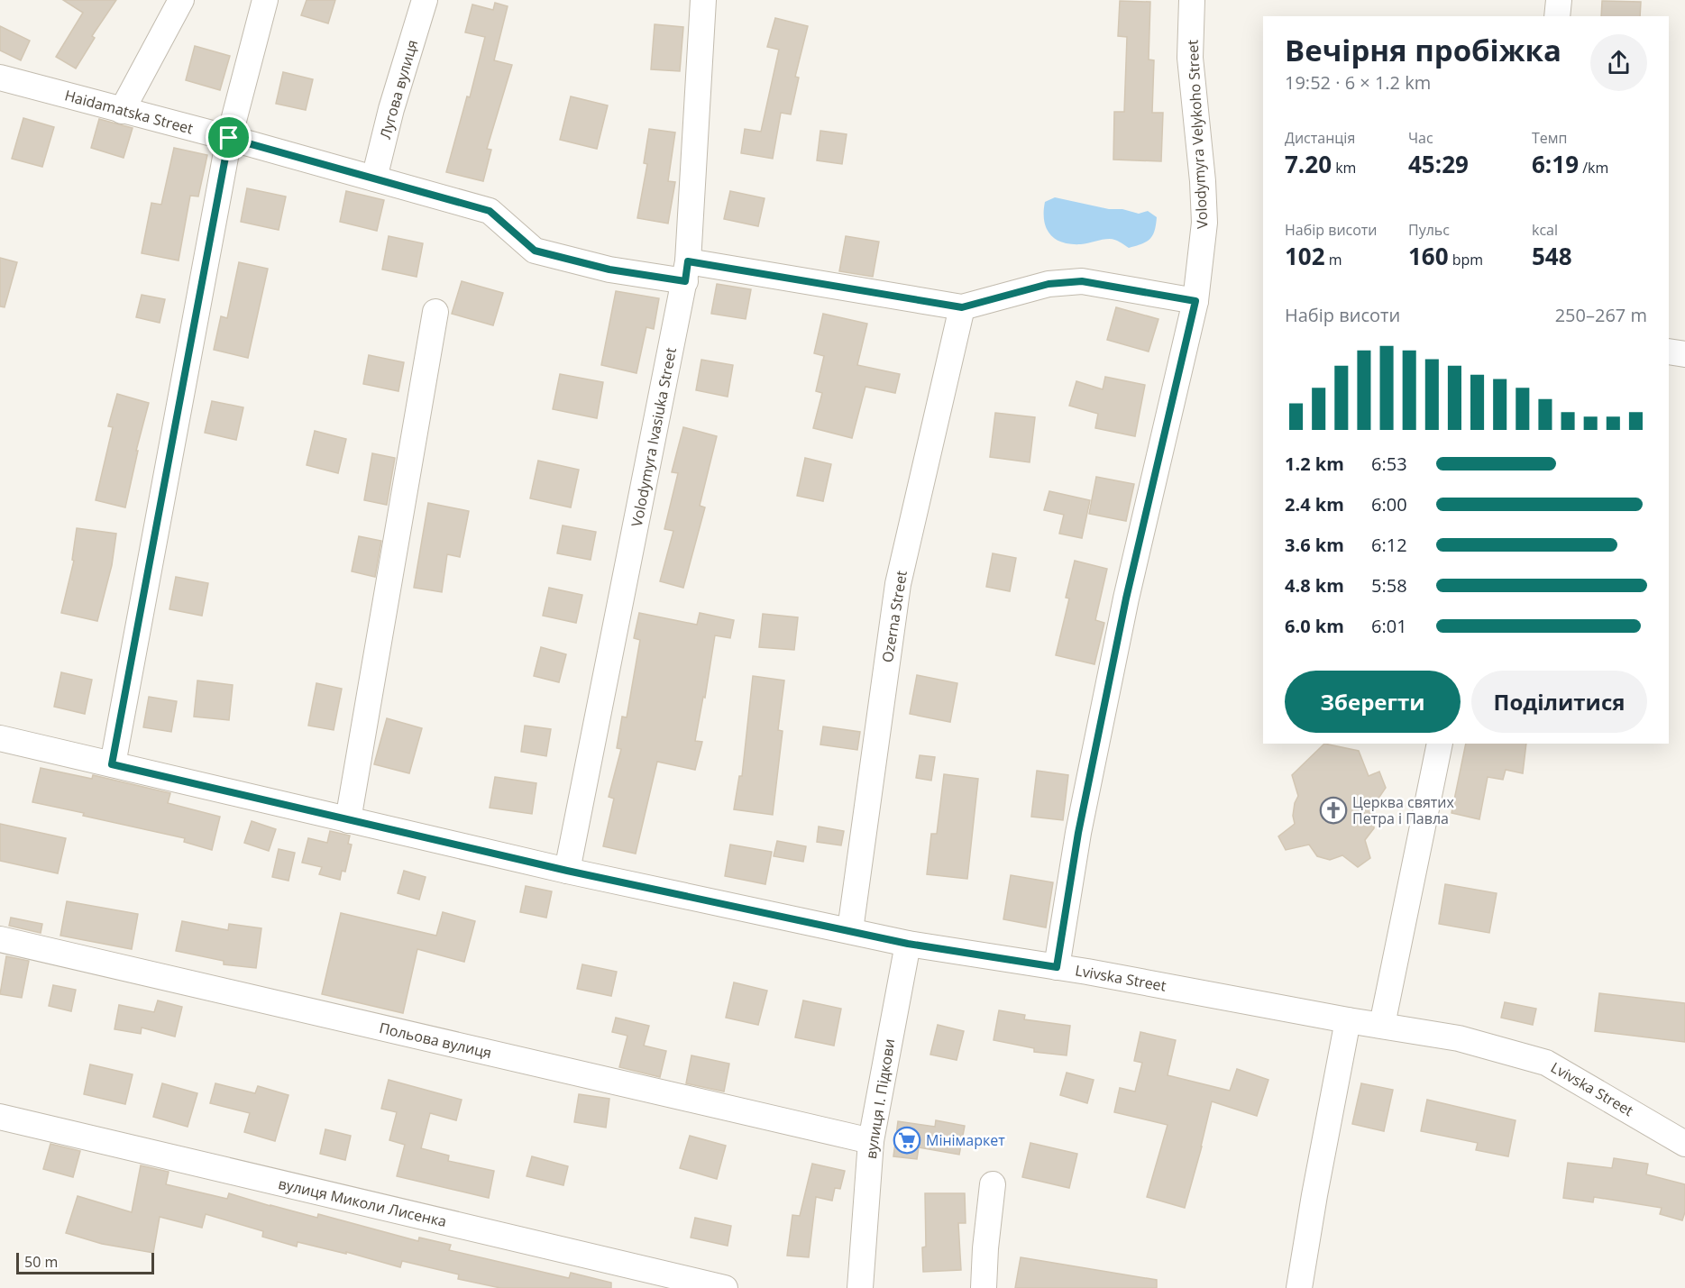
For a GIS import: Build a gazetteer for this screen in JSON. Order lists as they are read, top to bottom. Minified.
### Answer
{"streets":{"street":["Лугова вулиця","Haidamatska Street","Volodymyra Velykoho Street","Volodymyra Ivasiuka Street","Ozerna Street","Lvivska Street","Польова вулиця","вулиця І. Підкови","вулиця Миколи Лисенка"]},"crossings":[["Лугова вулиця","Haidamatska Street"],["Haidamatska Street","Volodymyra Ivasiuka Street"],["Haidamatska Street","Ozerna Street"],["Volodymyra Velykoho Street","Lvivska Street"],["Volodymyra Ivasiuka Street","Lvivska Street"],["Ozerna Street","Lvivska Street"],["Lvivska Street","вулиця І. Підкови"],["Польова вулиця","вулиця І. Підкови"]],"places":{"church":["Церква святих Петра і Павла"],"supermarket":["Мінімаркет"]},"scale_bar":"50 m","page":{"heading":["Вечірня пробіжка","19:52 · 6 × 1.2 km"],"stats":[["Дистанція","7.20 km"],["Час","45:29"],["Темп","6:19 /km"],["Набір висоти","102 m"],["Пульс","160 bpm"],["kcal","548"]],"chart":["Набір висоти","250–267 m"],"list":[{"name":"1.2 km","note":"6:53"},{"name":"2.4 km","note":"6:00"},{"name":"3.6 km","note":"6:12"},{"name":"4.8 km","note":"5:58"},{"name":"6.0 km","note":"6:01"}],"buttons":["Зберегти","Поділитися"],"scale":"50 m"}}
